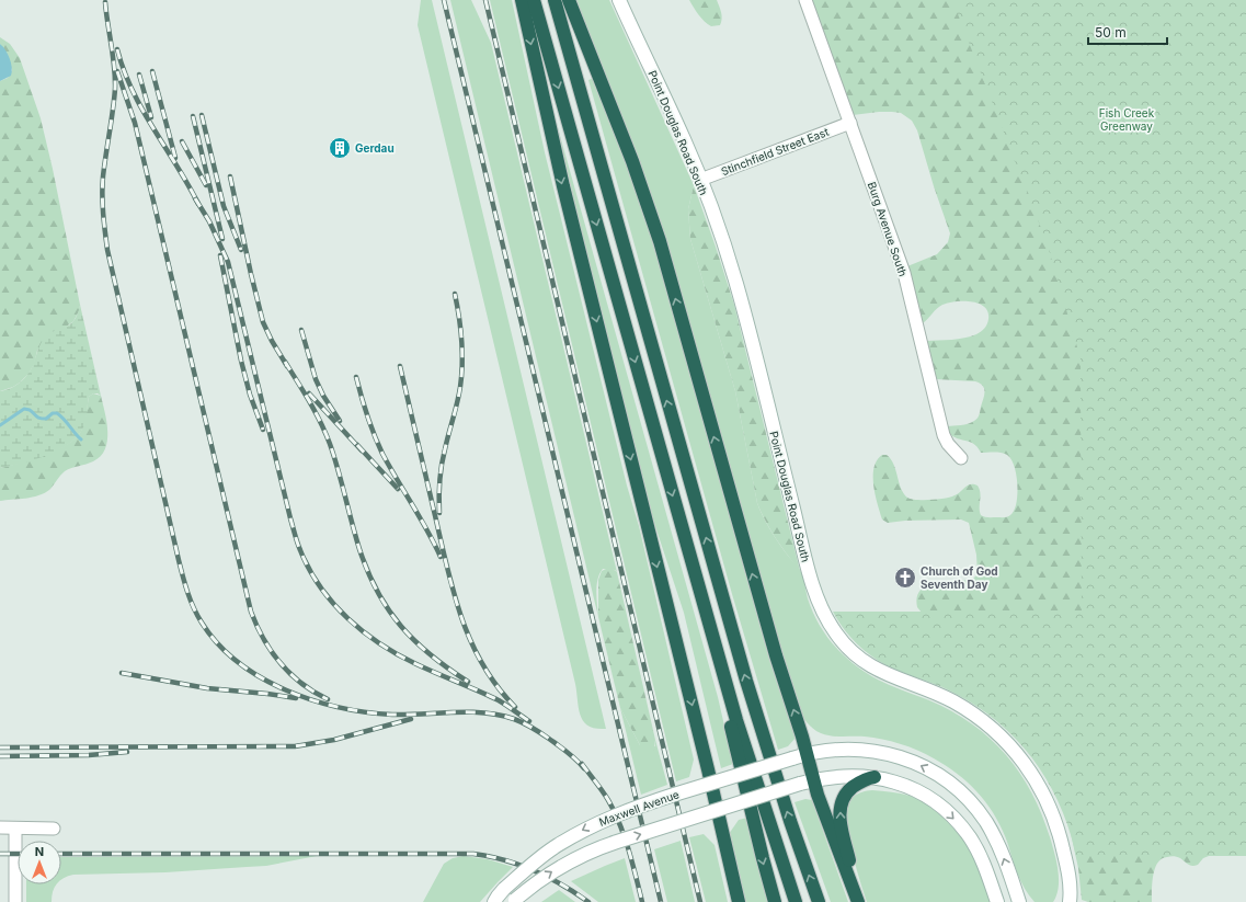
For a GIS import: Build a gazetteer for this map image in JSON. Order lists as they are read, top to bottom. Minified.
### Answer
{"streets":{"main road":["Point Douglas Road South","Maxwell Avenue"],"street":["Stinchfield Street East","Burg Avenue South"]},"crossings":[["Point Douglas Road South","Stinchfield Street East"],["Stinchfield Street East","Burg Avenue South"]],"parks":["Fish Creek Greenway"],"places":{"building":["Gerdau"],"church":["Church of God Seventh Day"]},"scale_bar":"50 m","north":"top"}
